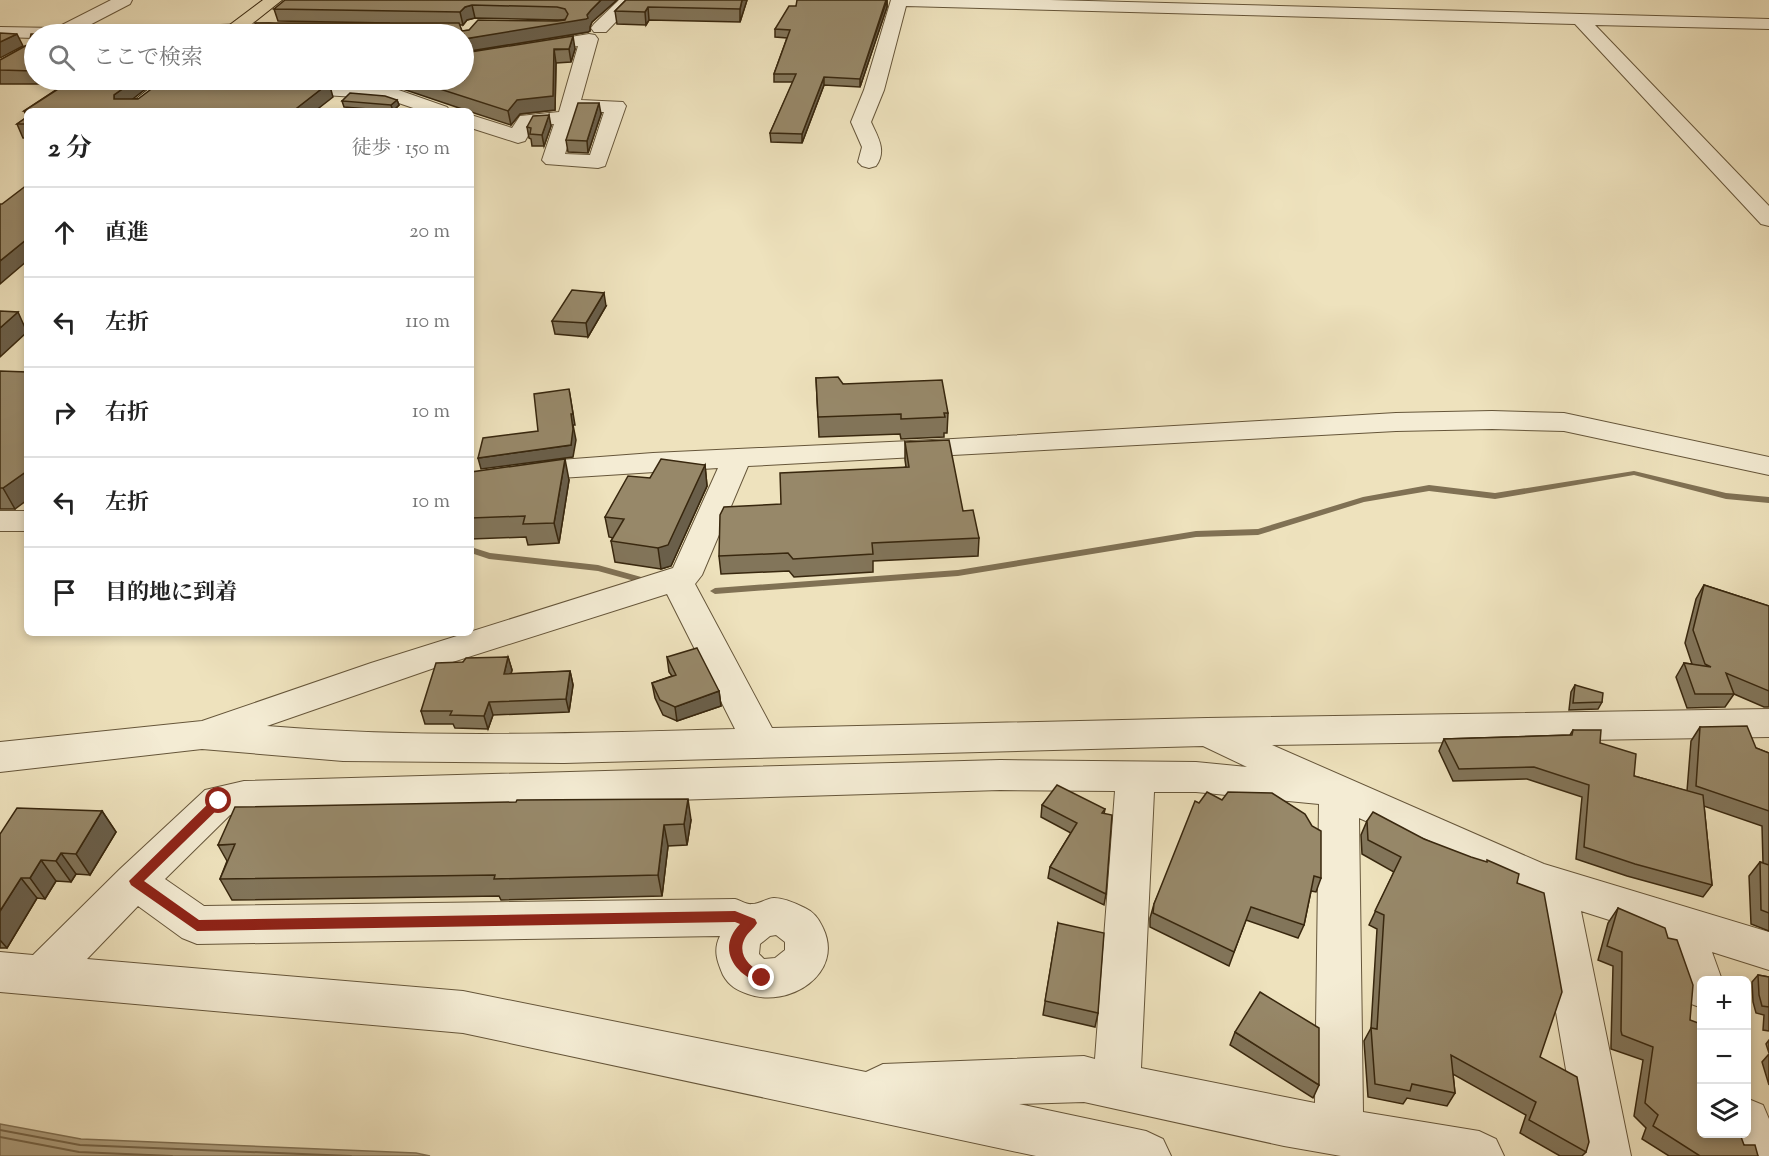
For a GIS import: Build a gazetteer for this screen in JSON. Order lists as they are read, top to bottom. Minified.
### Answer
{"page":{"search":"ここで検索","heading":["2 分","徒歩 · 150 m"],"list":[["直進","20 m"],["左折","110 m"],["右折","10 m"],["左折","10 m"],"目的地に到着"],"map_buttons":["+","−"]}}
